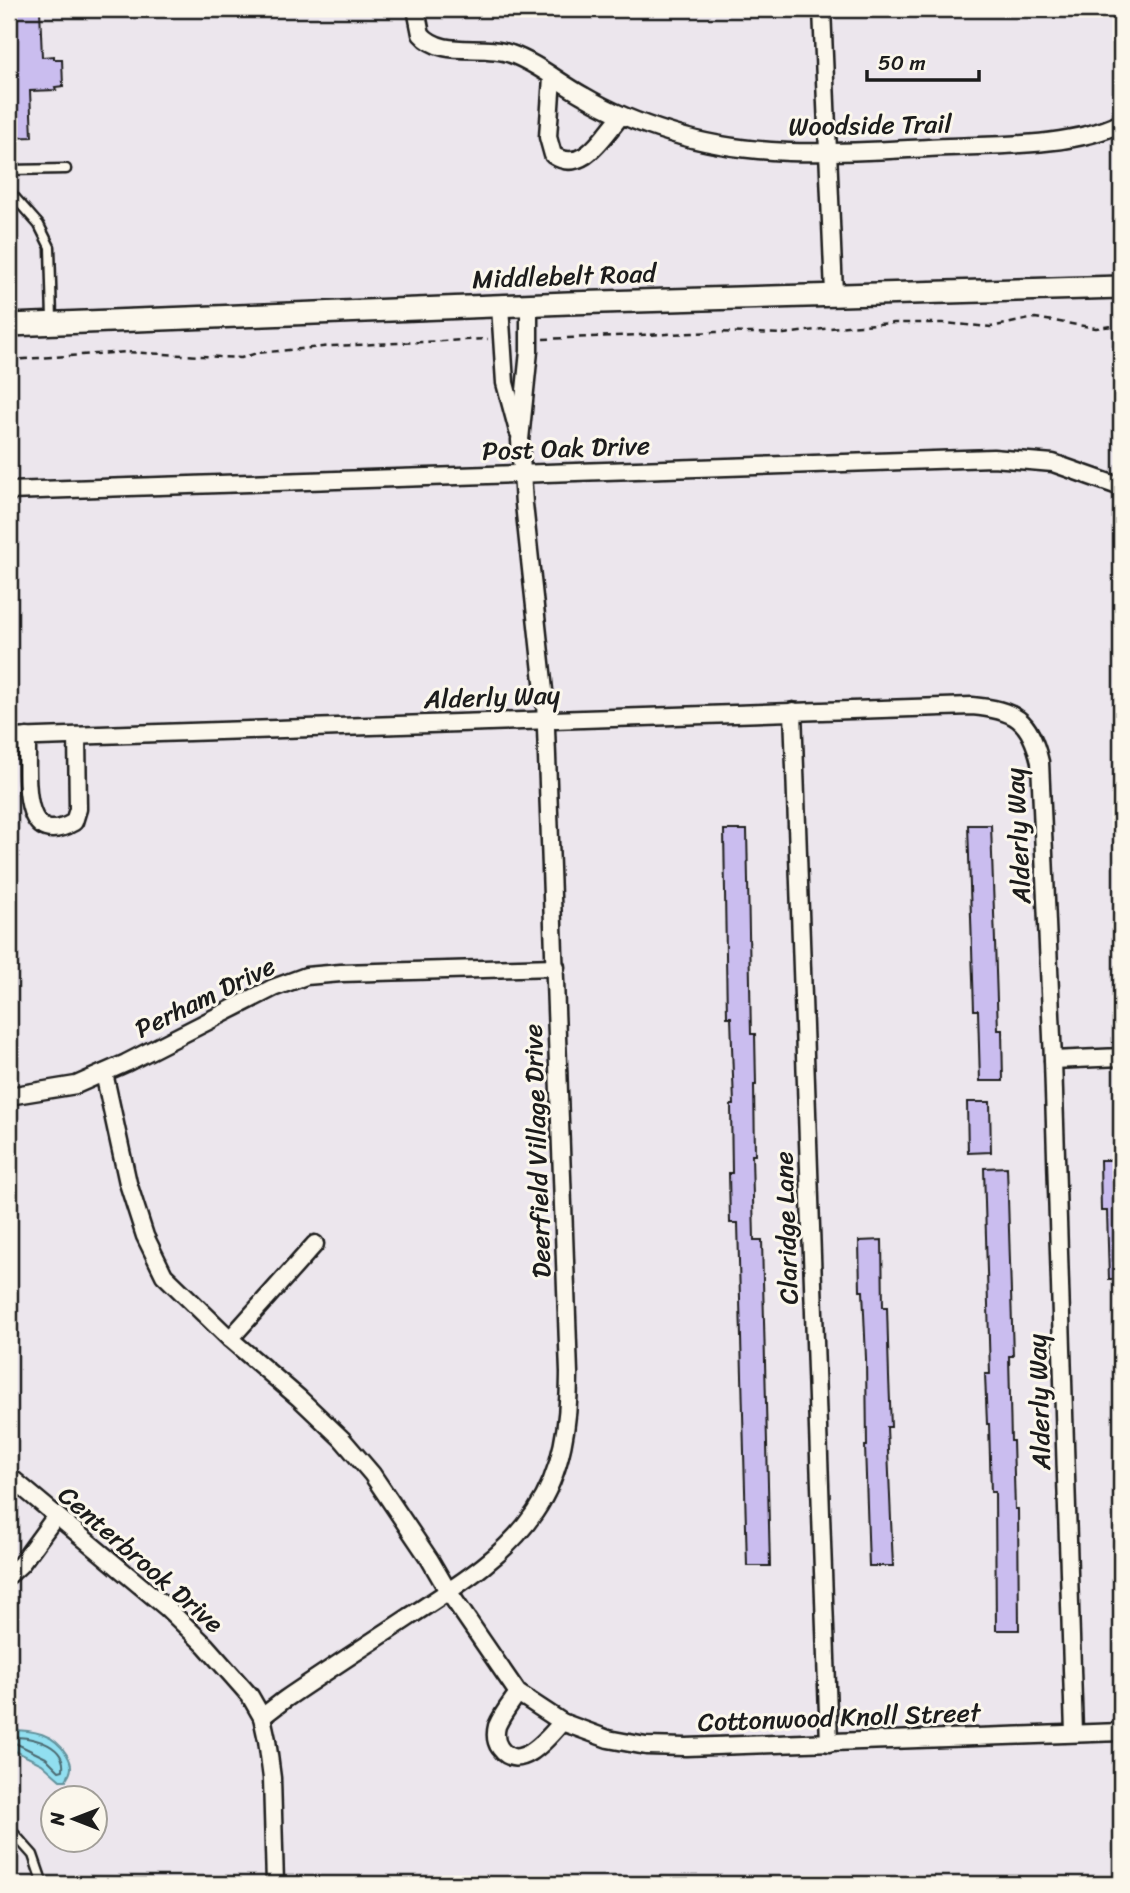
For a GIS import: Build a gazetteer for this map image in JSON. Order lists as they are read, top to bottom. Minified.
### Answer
{"streets":{"street":["Woodside Trail","Middlebelt Road","Post Oak Drive","Alderly Way","Perham Drive","Deerfield Village Drive","Claridge Lane","Centerbrook Drive","Cottonwood Knoll Street"]},"crossings":[["Middlebelt Road","Deerfield Village Drive"],["Post Oak Drive","Deerfield Village Drive"],["Alderly Way","Deerfield Village Drive"],["Alderly Way","Claridge Lane"],["Alderly Way","Cottonwood Knoll Street"],["Perham Drive","Deerfield Village Drive"],["Perham Drive","Cottonwood Knoll Street"],["Deerfield Village Drive","Centerbrook Drive"],["Deerfield Village Drive","Cottonwood Knoll Street"],["Claridge Lane","Cottonwood Knoll Street"]],"scale_bar":"50 m","north":"left"}
